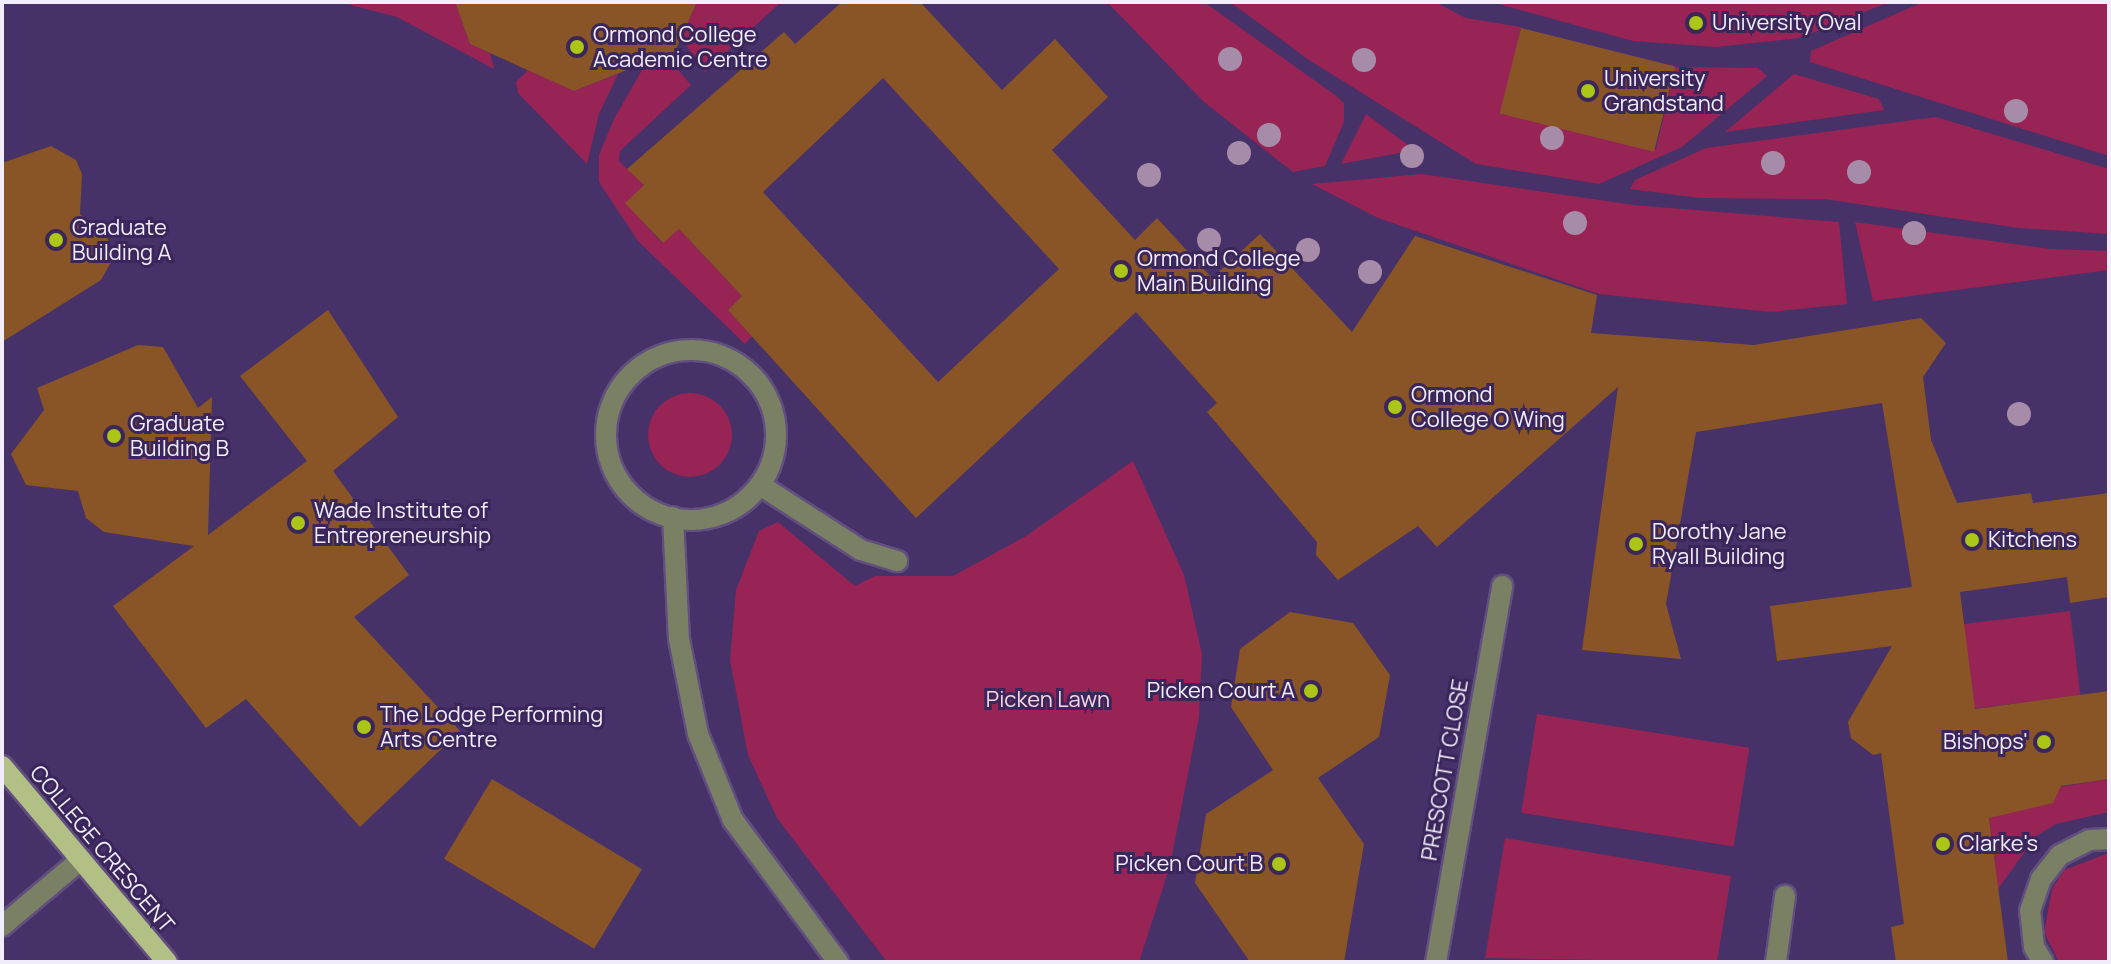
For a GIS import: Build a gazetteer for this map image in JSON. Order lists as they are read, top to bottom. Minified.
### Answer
{"streets":{"main road":["COLLEGE CRESCENT"],"lane":["PRESCOTT CLOSE"]},"parks":["Picken Lawn"],"places":["University Oval","Ormond College Academic Centre","University Grandstand","Graduate Building A","Ormond College Main Building","Ormond College O Wing","Graduate Building B","Wade Institute of Entrepreneurship","Kitchens","Dorothy Jane Ryall Building","Picken Court A","The Lodge Performing Arts Centre","Bishops'","Clarke's","Picken Court B"]}
